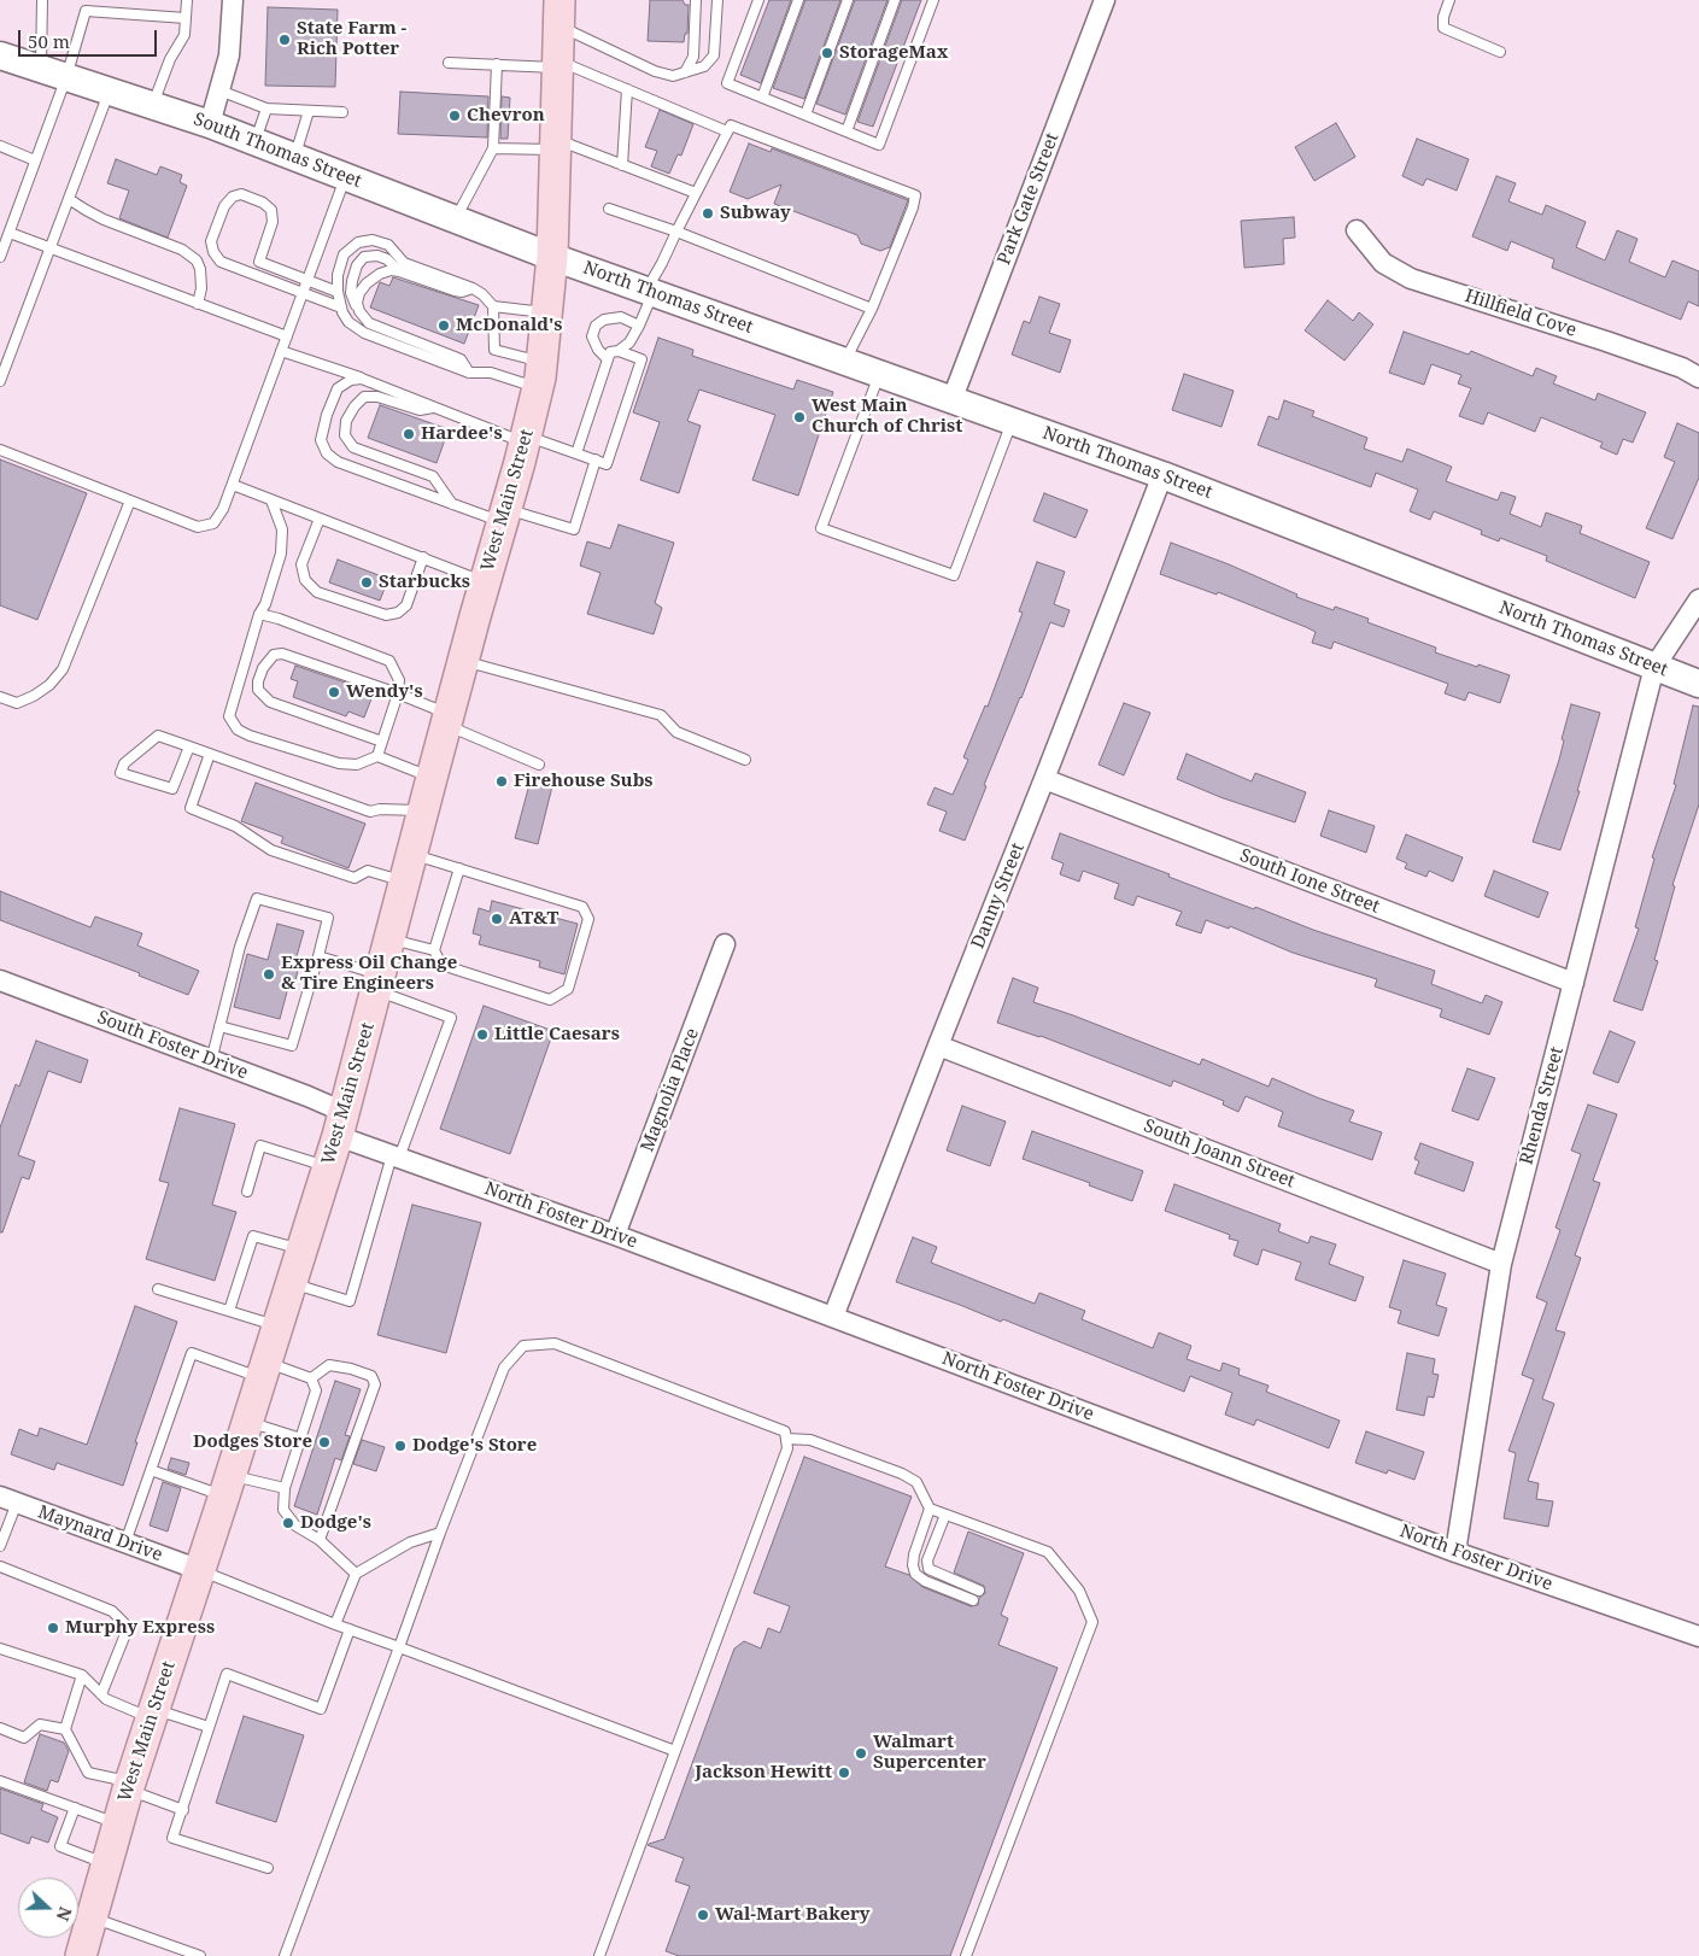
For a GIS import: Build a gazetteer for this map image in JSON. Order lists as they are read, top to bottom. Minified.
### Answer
{"streets":{"main road":["West Main Street"],"street":["South Thomas Street","Park Gate Street","North Thomas Street","Hillfield Cove","South Ione Street","Danny Street","South Foster Drive","Magnolia Place","Rhenda Street","South Joann Street","North Foster Drive","Maynard Drive"]},"crossings":[["South Thomas Street","North Thomas Street"],["South Thomas Street","West Main Street"],["Park Gate Street","North Thomas Street"],["North Thomas Street","West Main Street"],["North Thomas Street","Danny Street"],["North Thomas Street","Rhenda Street"],["West Main Street","South Foster Drive"],["West Main Street","North Foster Drive"],["West Main Street","Maynard Drive"],["South Ione Street","Danny Street"],["South Ione Street","Rhenda Street"],["Danny Street","South Joann Street"],["Danny Street","North Foster Drive"],["South Foster Drive","North Foster Drive"],["Magnolia Place","North Foster Drive"],["Rhenda Street","South Joann Street"],["Rhenda Street","North Foster Drive"]],"places":["State Farm - Rich Potter","StorageMax","Chevron","Subway","McDonald's","West Main Church of Christ","Hardee's","Starbucks","Wendy's","Firehouse Subs","AT&T","Express Oil Change & Tire Engineers","Little Caesars","Dodges Store","Dodge's Store","Dodge's","Murphy Express","Walmart Supercenter","Jackson Hewitt","Wal-Mart Bakery"],"scale_bar":"50 m","north":"right"}
